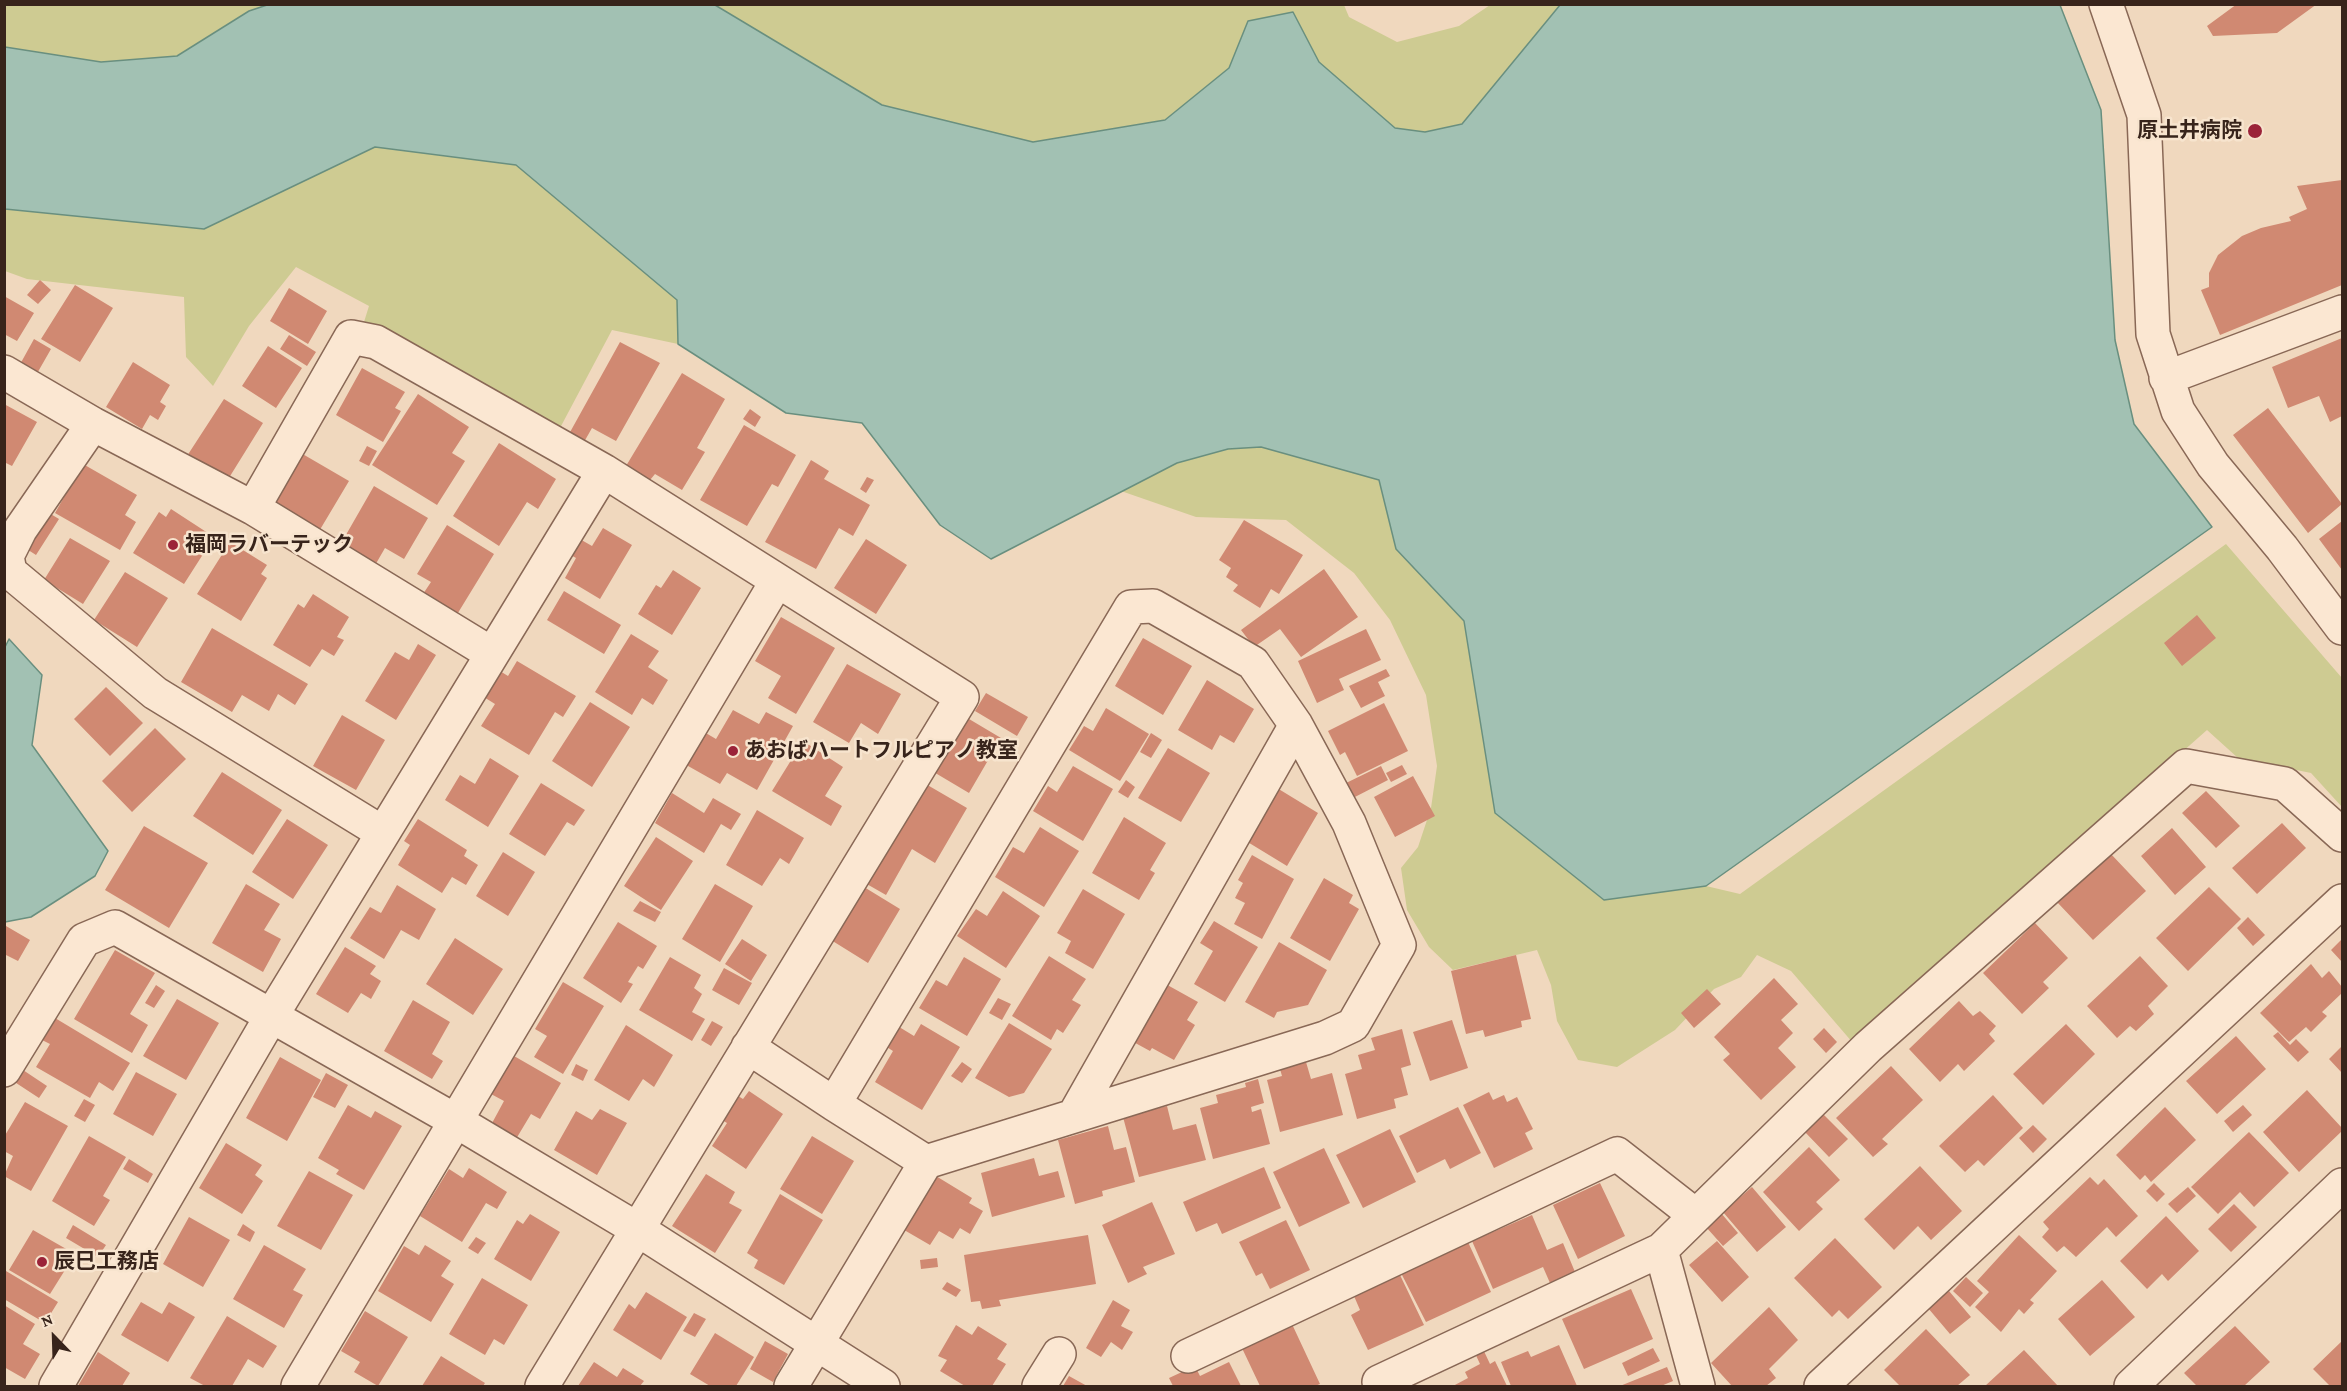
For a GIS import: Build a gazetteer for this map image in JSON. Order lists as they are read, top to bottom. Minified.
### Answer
{"places":["原土井病院","福岡ラバーテック","あおばハートフルピアノ教室","辰巳工務店"],"north":"top left"}
